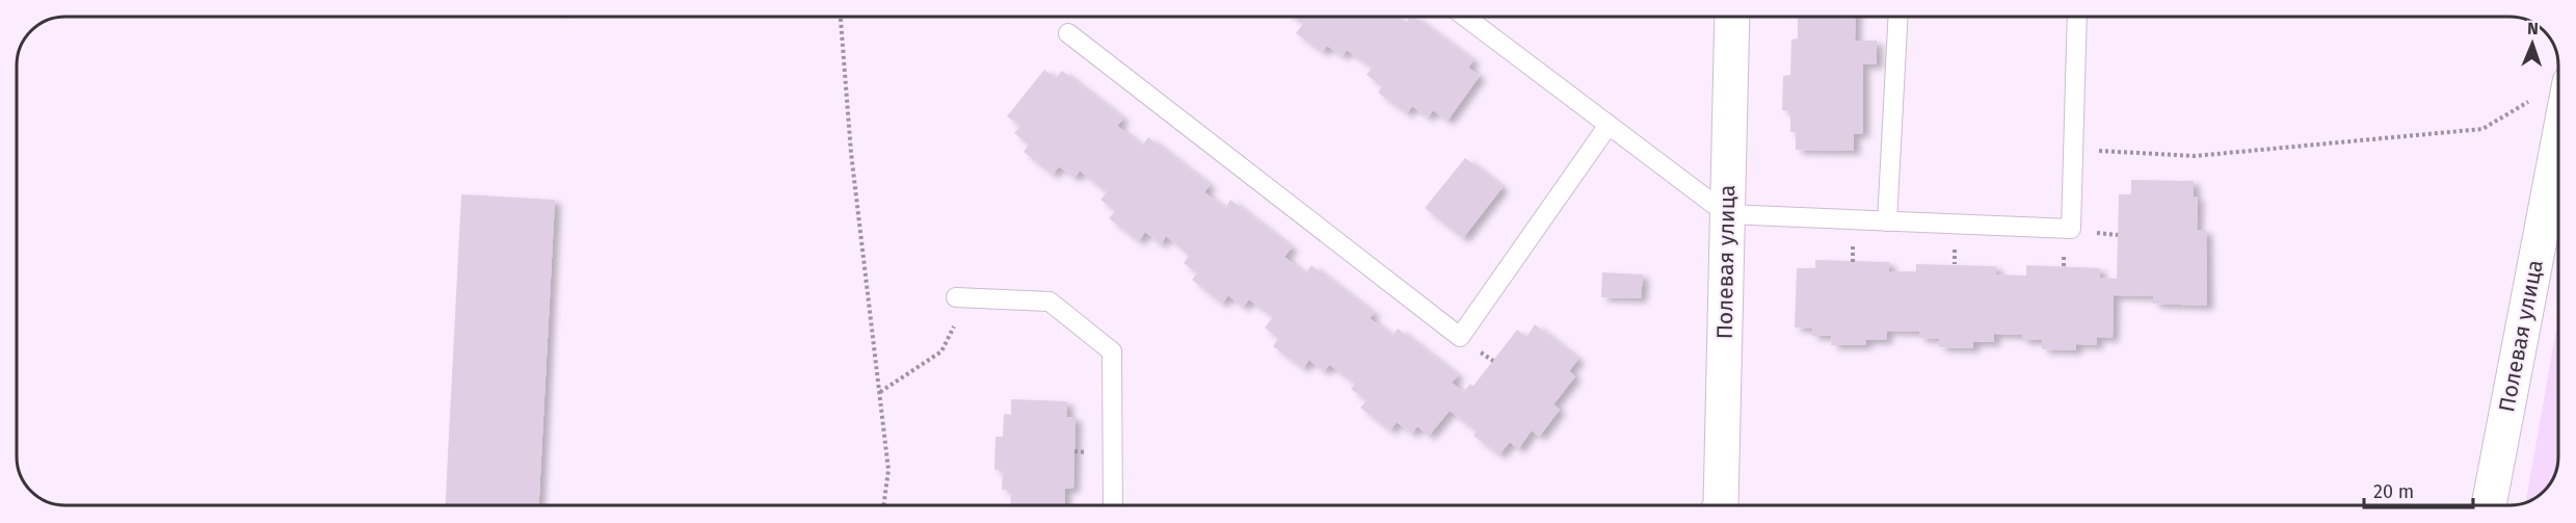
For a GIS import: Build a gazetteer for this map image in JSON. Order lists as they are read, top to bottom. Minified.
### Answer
{"streets":{"street":["Полевая улица"]},"scale_bar":"20 m","north":"top"}
